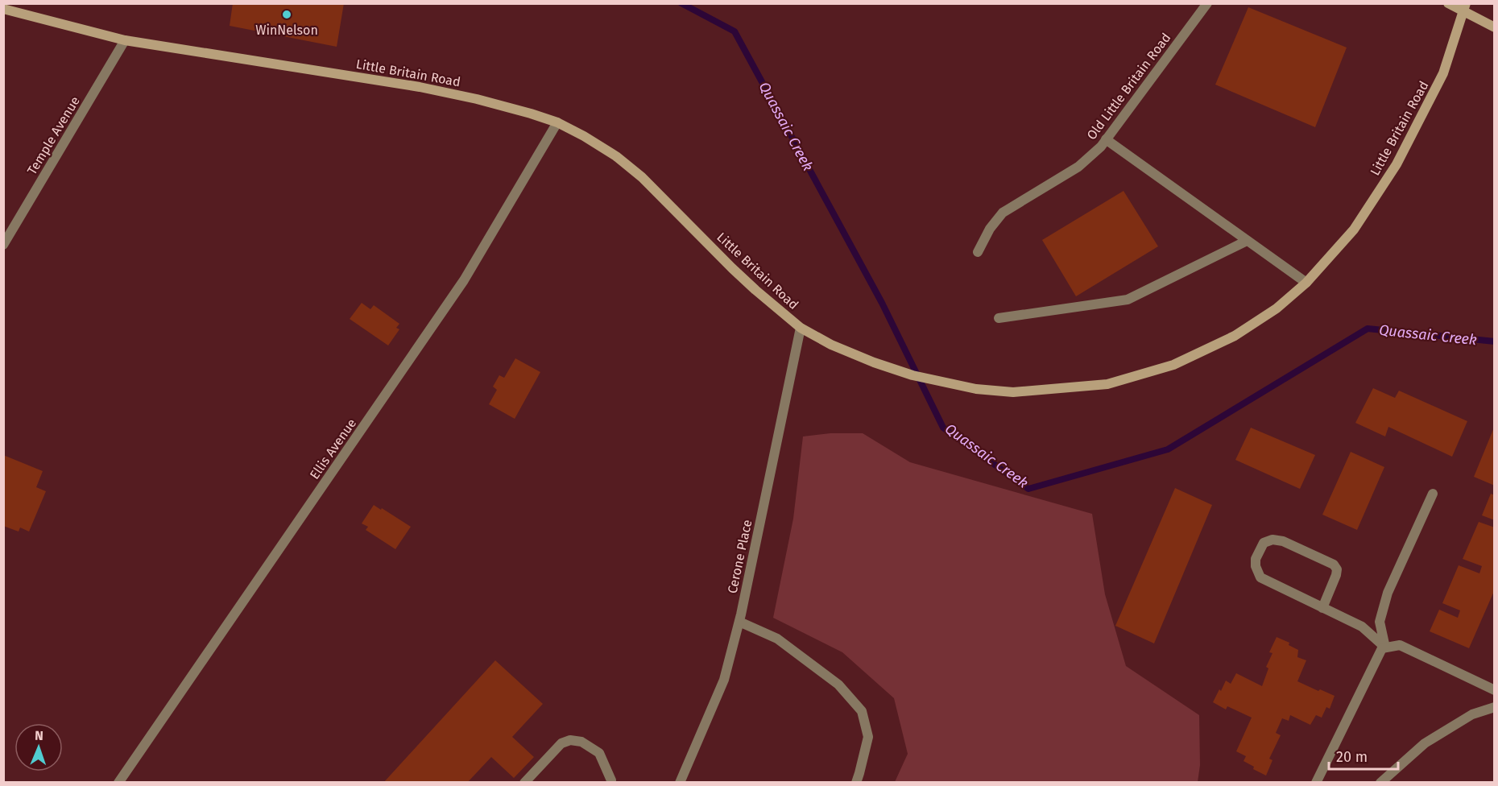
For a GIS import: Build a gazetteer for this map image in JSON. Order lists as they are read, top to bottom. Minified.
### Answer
{"streets":{"street":["Little Britain Road","Old Little Britain Road","Temple Avenue","Ellis Avenue","Cerone Place"]},"crossings":[["Little Britain Road","Temple Avenue"],["Little Britain Road","Ellis Avenue"],["Little Britain Road","Cerone Place"]],"water":["Quassaic Creek"],"places":["WinNelson"],"scale_bar":"20 m","north":"top"}
